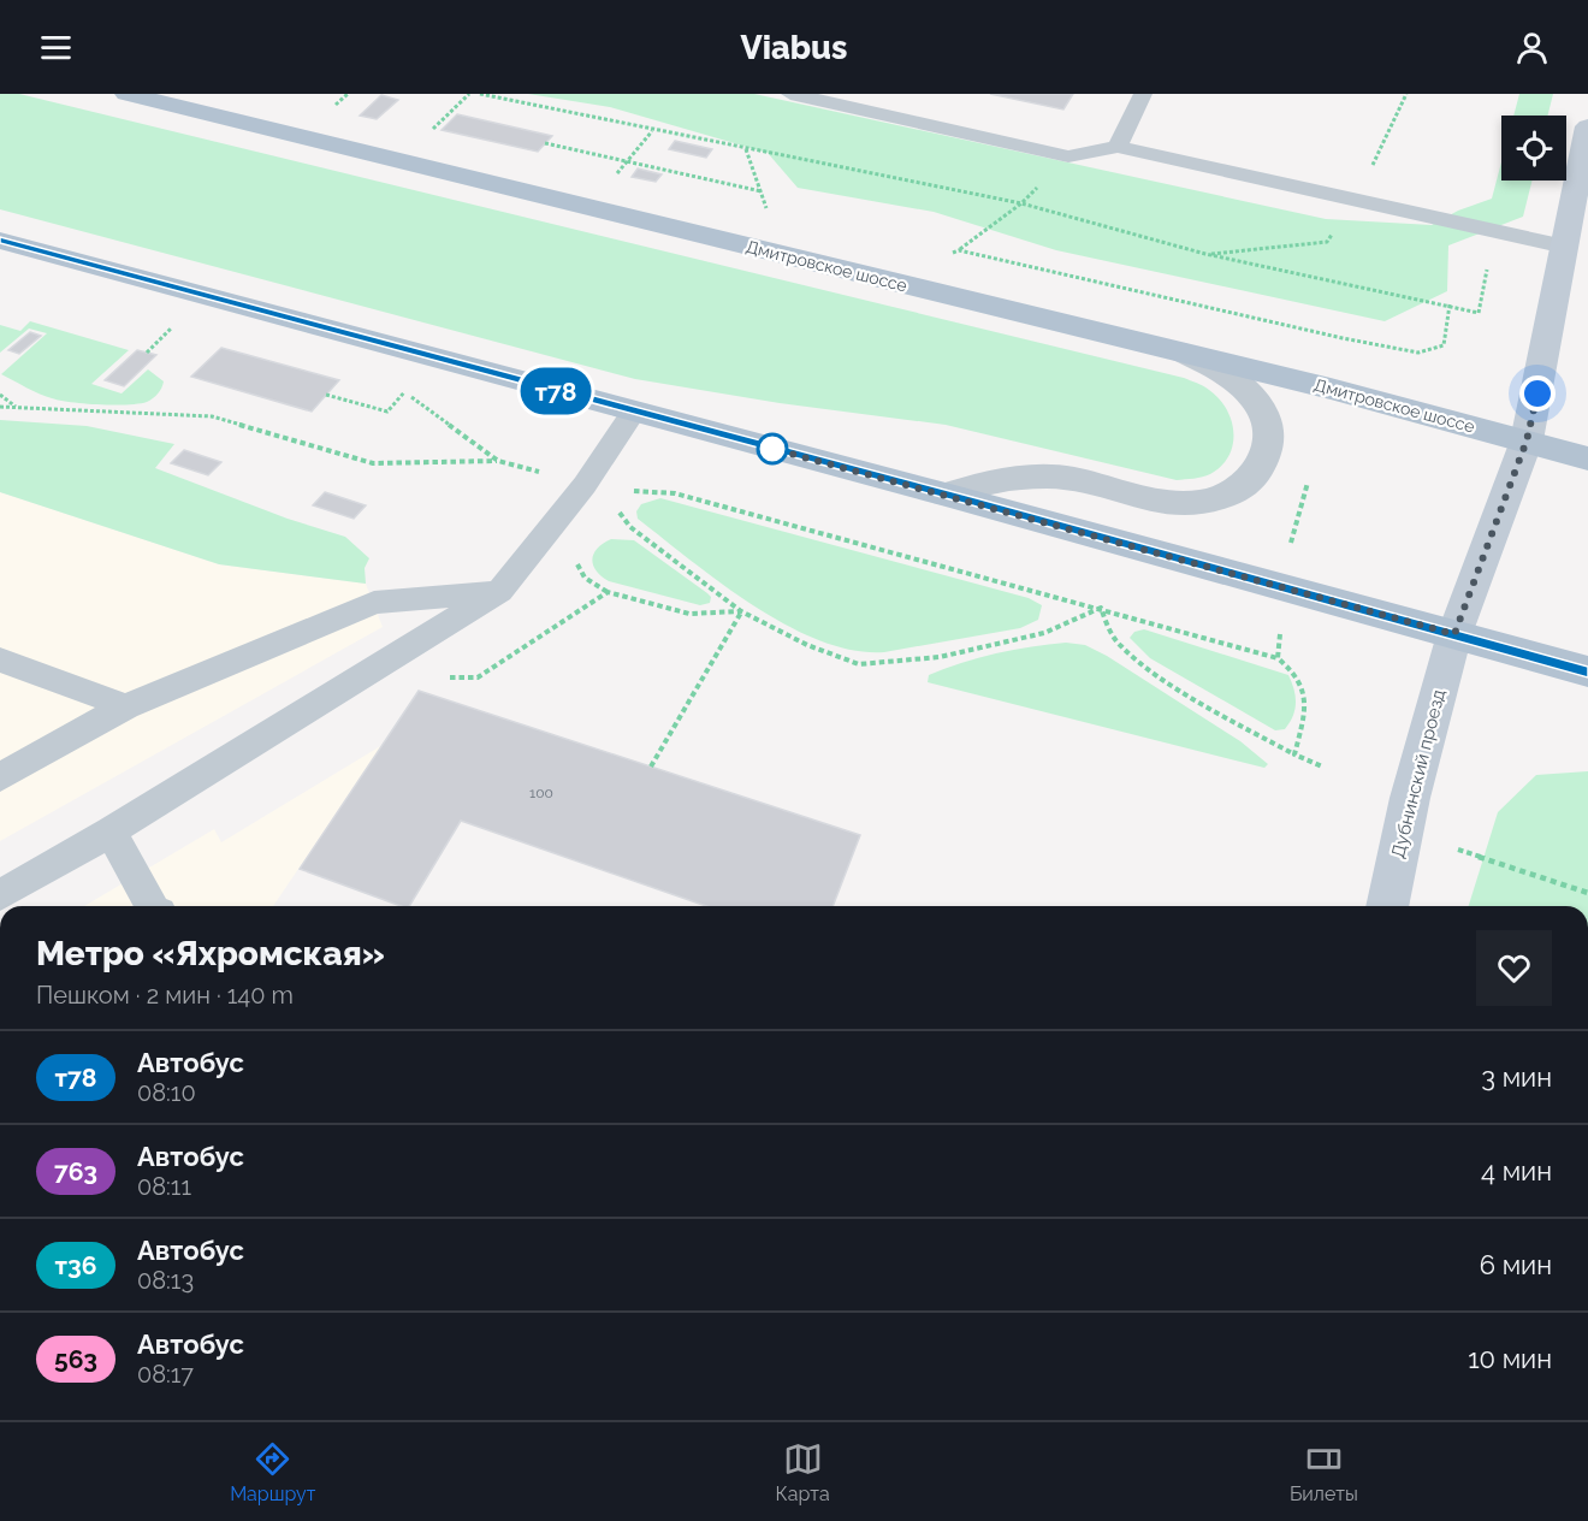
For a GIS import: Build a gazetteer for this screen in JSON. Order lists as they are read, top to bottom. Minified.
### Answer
{"streets":{"main road":["Дмитровское шоссе"],"street":["Дубнинский проезд"]},"lines":["bus line т78"],"house_numbers":["100"],"page":{"header":"Viabus","on_map":"т78","heading":["Метро «Яхромская»","Пешком · 2 мин · 140 m"],"list":[{"mark":"т78","name":"Автобус","note":"08:10","value":"3 мин"},{"mark":"763","name":"Автобус","note":"08:11","value":"4 мин"},{"mark":"т36","name":"Автобус","note":"08:13","value":"6 мин"},{"mark":"563","name":"Автобус","note":"08:17","value":"10 мин"}],"tabs":["Маршрут","Карта","Билеты"]}}
